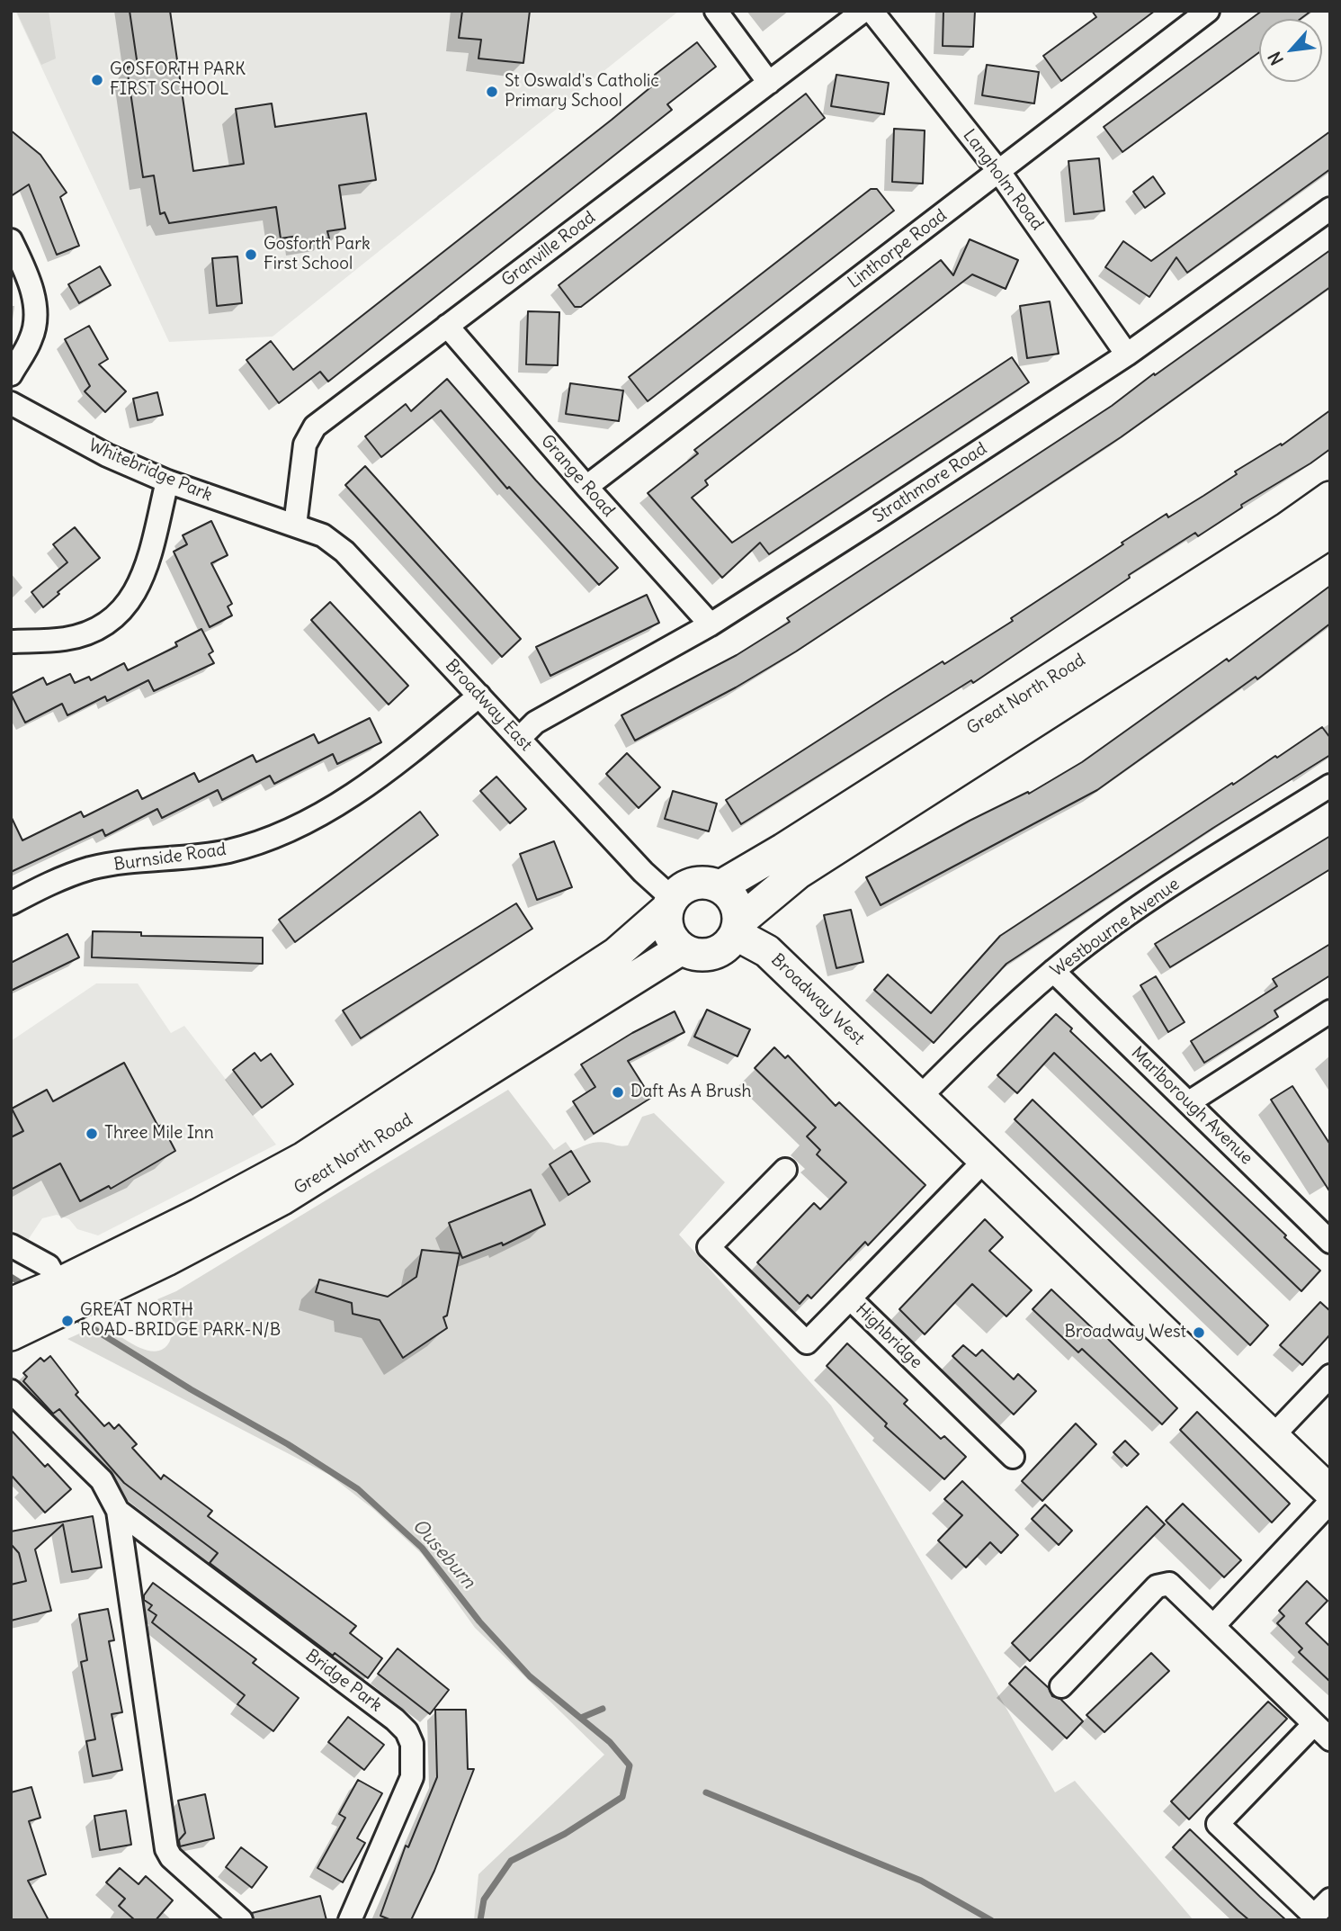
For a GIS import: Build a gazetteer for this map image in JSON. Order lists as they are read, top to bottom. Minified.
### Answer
{"streets":{"main road":["Great North Road","Broadway West"],"street":["Langholm Road","Granville Road","Linthorpe Road","Whitebridge Park","Grange Road","Strathmore Road","Broadway East","Burnside Road","Westbourne Avenue","Marlborough Avenue","Highbridge","Bridge Park"]},"crossings":[["Langholm Road","Linthorpe Road"],["Langholm Road","Strathmore Road"],["Granville Road","Whitebridge Park"],["Granville Road","Grange Road"],["Granville Road","Broadway East"],["Linthorpe Road","Grange Road"],["Whitebridge Park","Broadway East"],["Grange Road","Strathmore Road"],["Strathmore Road","Broadway East"],["Great North Road","Broadway East"],["Great North Road","Broadway West"],["Broadway East","Burnside Road"],["Broadway East","Broadway West"],["Westbourne Avenue","Broadway West"],["Westbourne Avenue","Marlborough Avenue"],["Broadway West","Highbridge"]],"water":["Ouseburn"],"places":["GOSFORTH PARK FIRST SCHOOL","St Oswald's Catholic Primary School","Gosforth Park First School","Daft As A Brush","Three Mile Inn","GREAT NORTH ROAD-BRIDGE PARK-N/B","Broadway West"],"north":"bottom left"}
